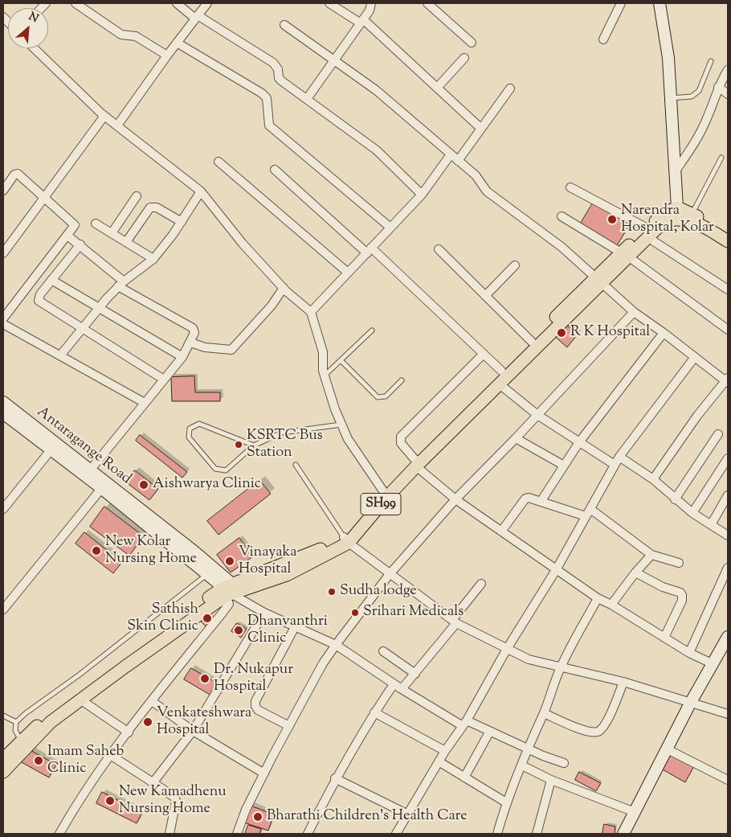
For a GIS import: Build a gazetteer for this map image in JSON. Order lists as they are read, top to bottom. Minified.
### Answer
{"streets":{"main road":["SH99"],"street":["Antaragange Road"]},"crossings":[["Antaragange Road","SH99"]],"places":["Narendra Hospital, Kolar","R K Hospital","KSRTC Bus Station","Aishwarya Clinic","New Kolar Nursing Home","Vinayaka Hospital","Sudha lodge","Srihari Medicals","Sathish Skin Clinic","Dhanvanthri Clinic","Dr. Nukapur Hospital","Venkateshwara Hospital","Imam Saheb Clinic","New Kamadhenu Nursing Home","Bharathi Children's Health Care"],"north":"top right"}
